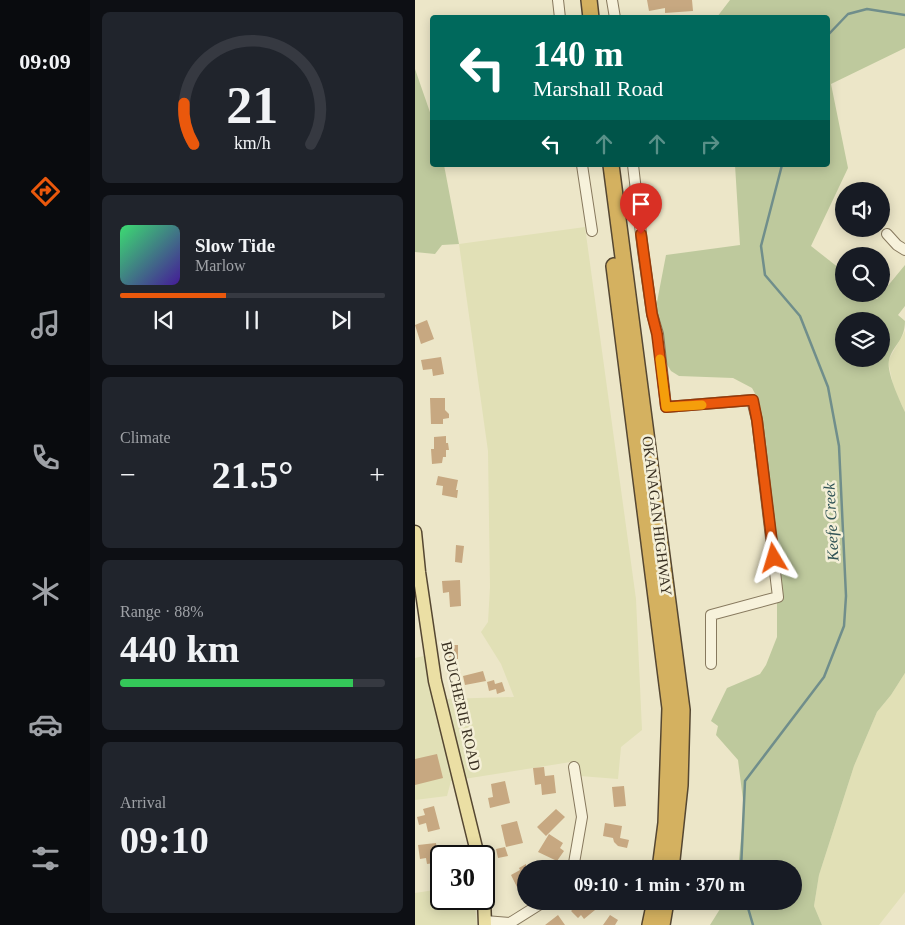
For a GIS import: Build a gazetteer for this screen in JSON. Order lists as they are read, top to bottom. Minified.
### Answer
{"streets":{"highway":["OKANAGAN HIGHWAY"],"main road":["BOUCHERIE ROAD"]},"water":["Keefe Creek"],"page":{"tabs":"09:09","turn":["140 m","Marshall Road"],"song":["Slow Tide","Marlow"],"tile":["Climate",["Range · 88%","440 km"],["Arrival","09:10"]],"heat":["−","21.5°","+"],"limit":"30","trip":"09:10 · 1 min · 370 m","gauge":["21","km/h"]}}
